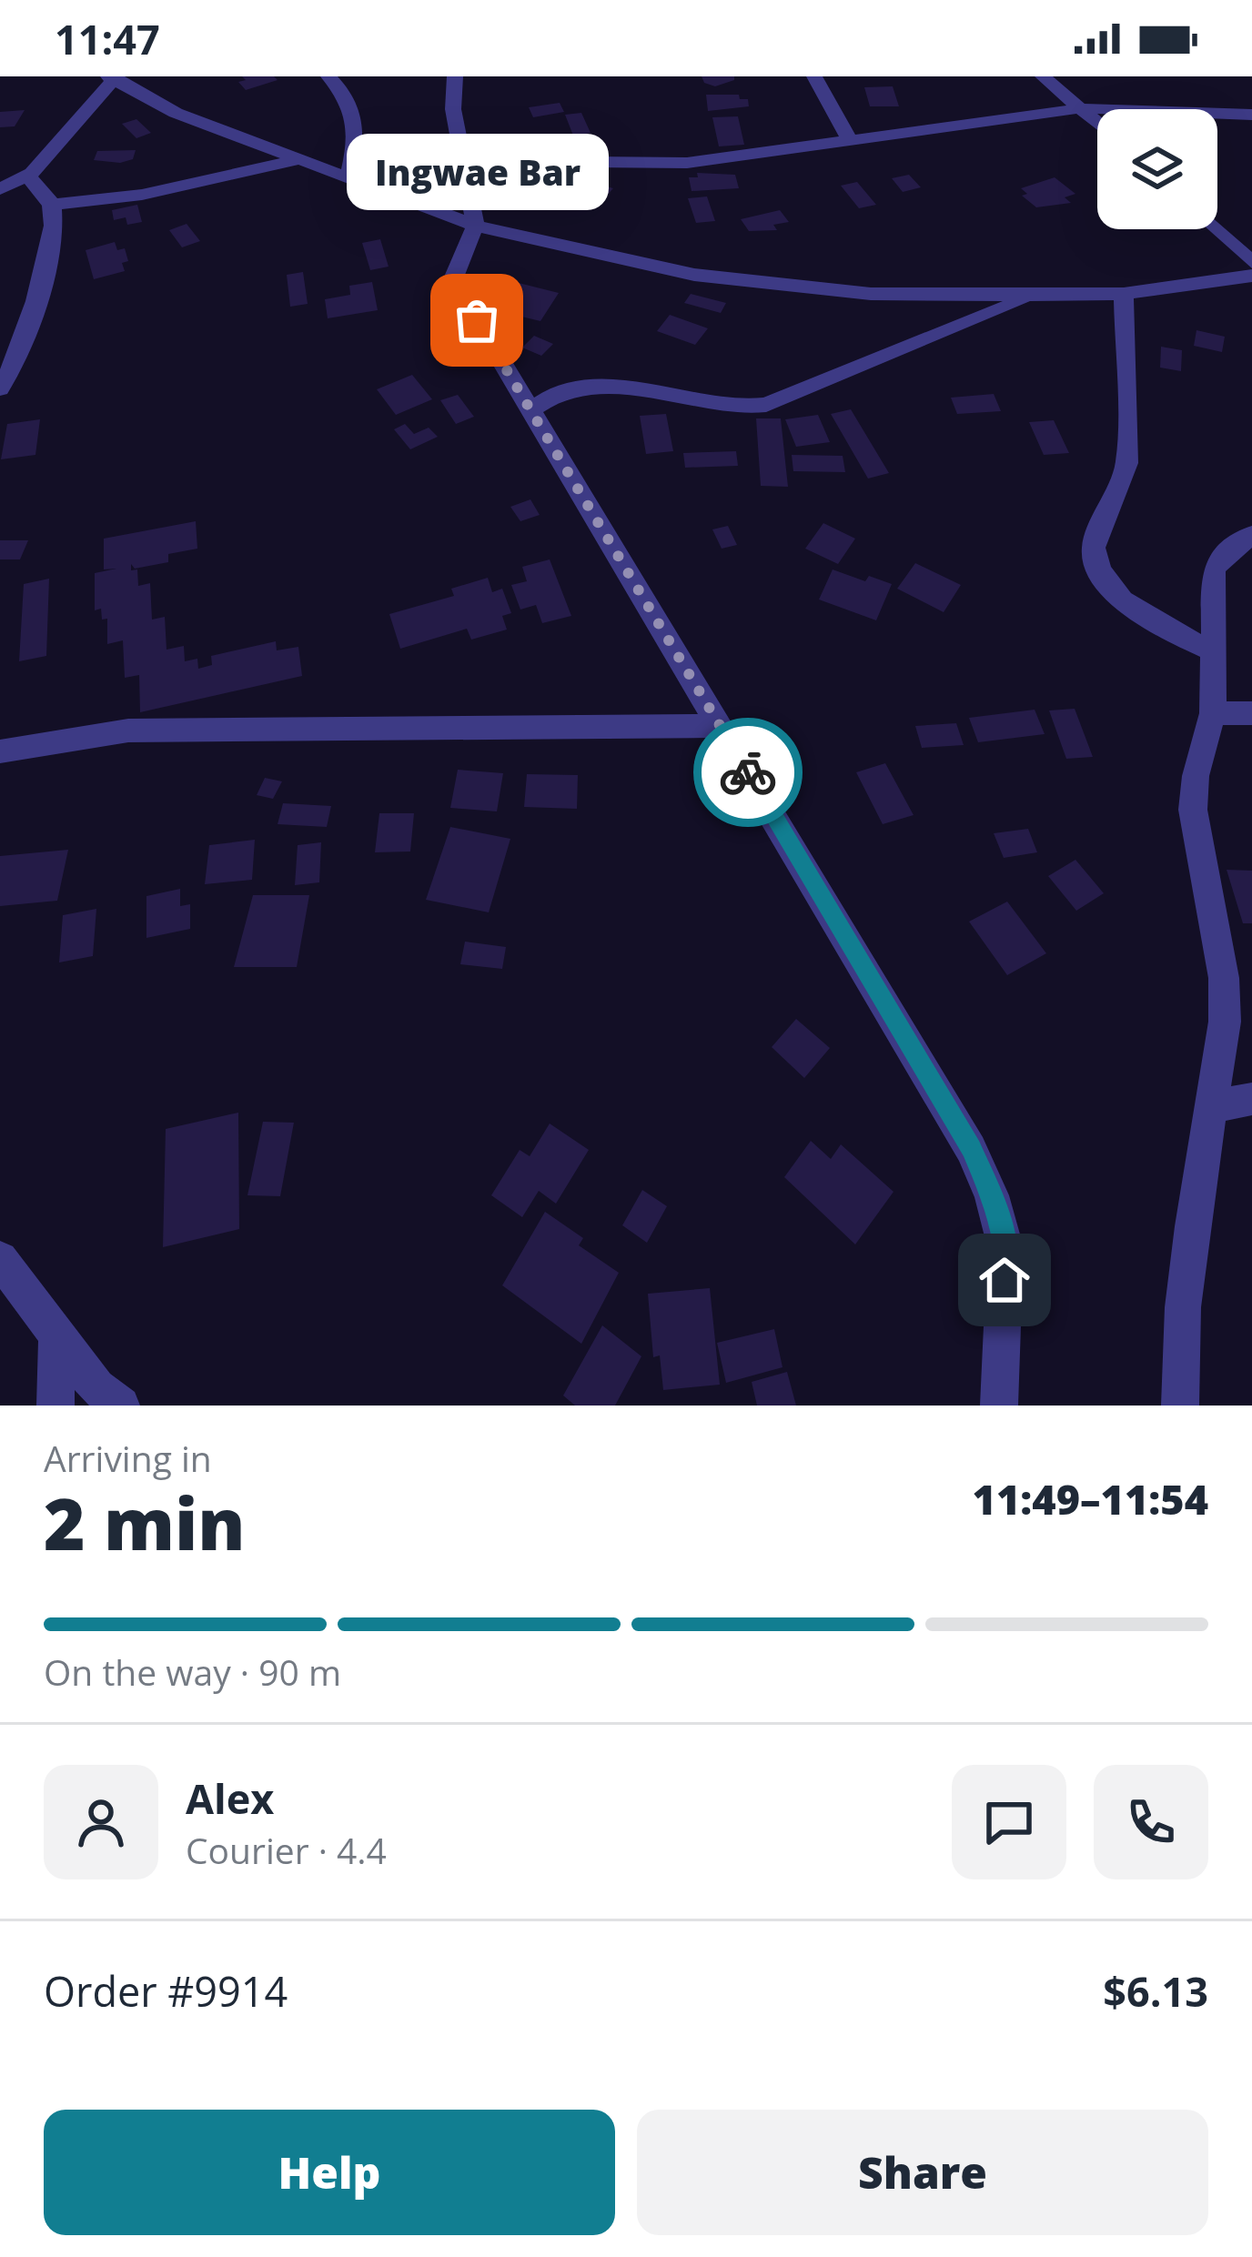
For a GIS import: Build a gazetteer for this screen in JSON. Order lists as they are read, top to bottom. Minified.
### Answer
{"places":["Ingwae Bar"],"page":{"status":"11:47","bubble":"Ingwae Bar","heading":["2 min","Arriving in","11:49–11:54"],"panel":["Alex","Courier · 4.4","Order #9914","$6.13"],"bar":"On the way · 90 m","buttons":["Help","Share"]}}
